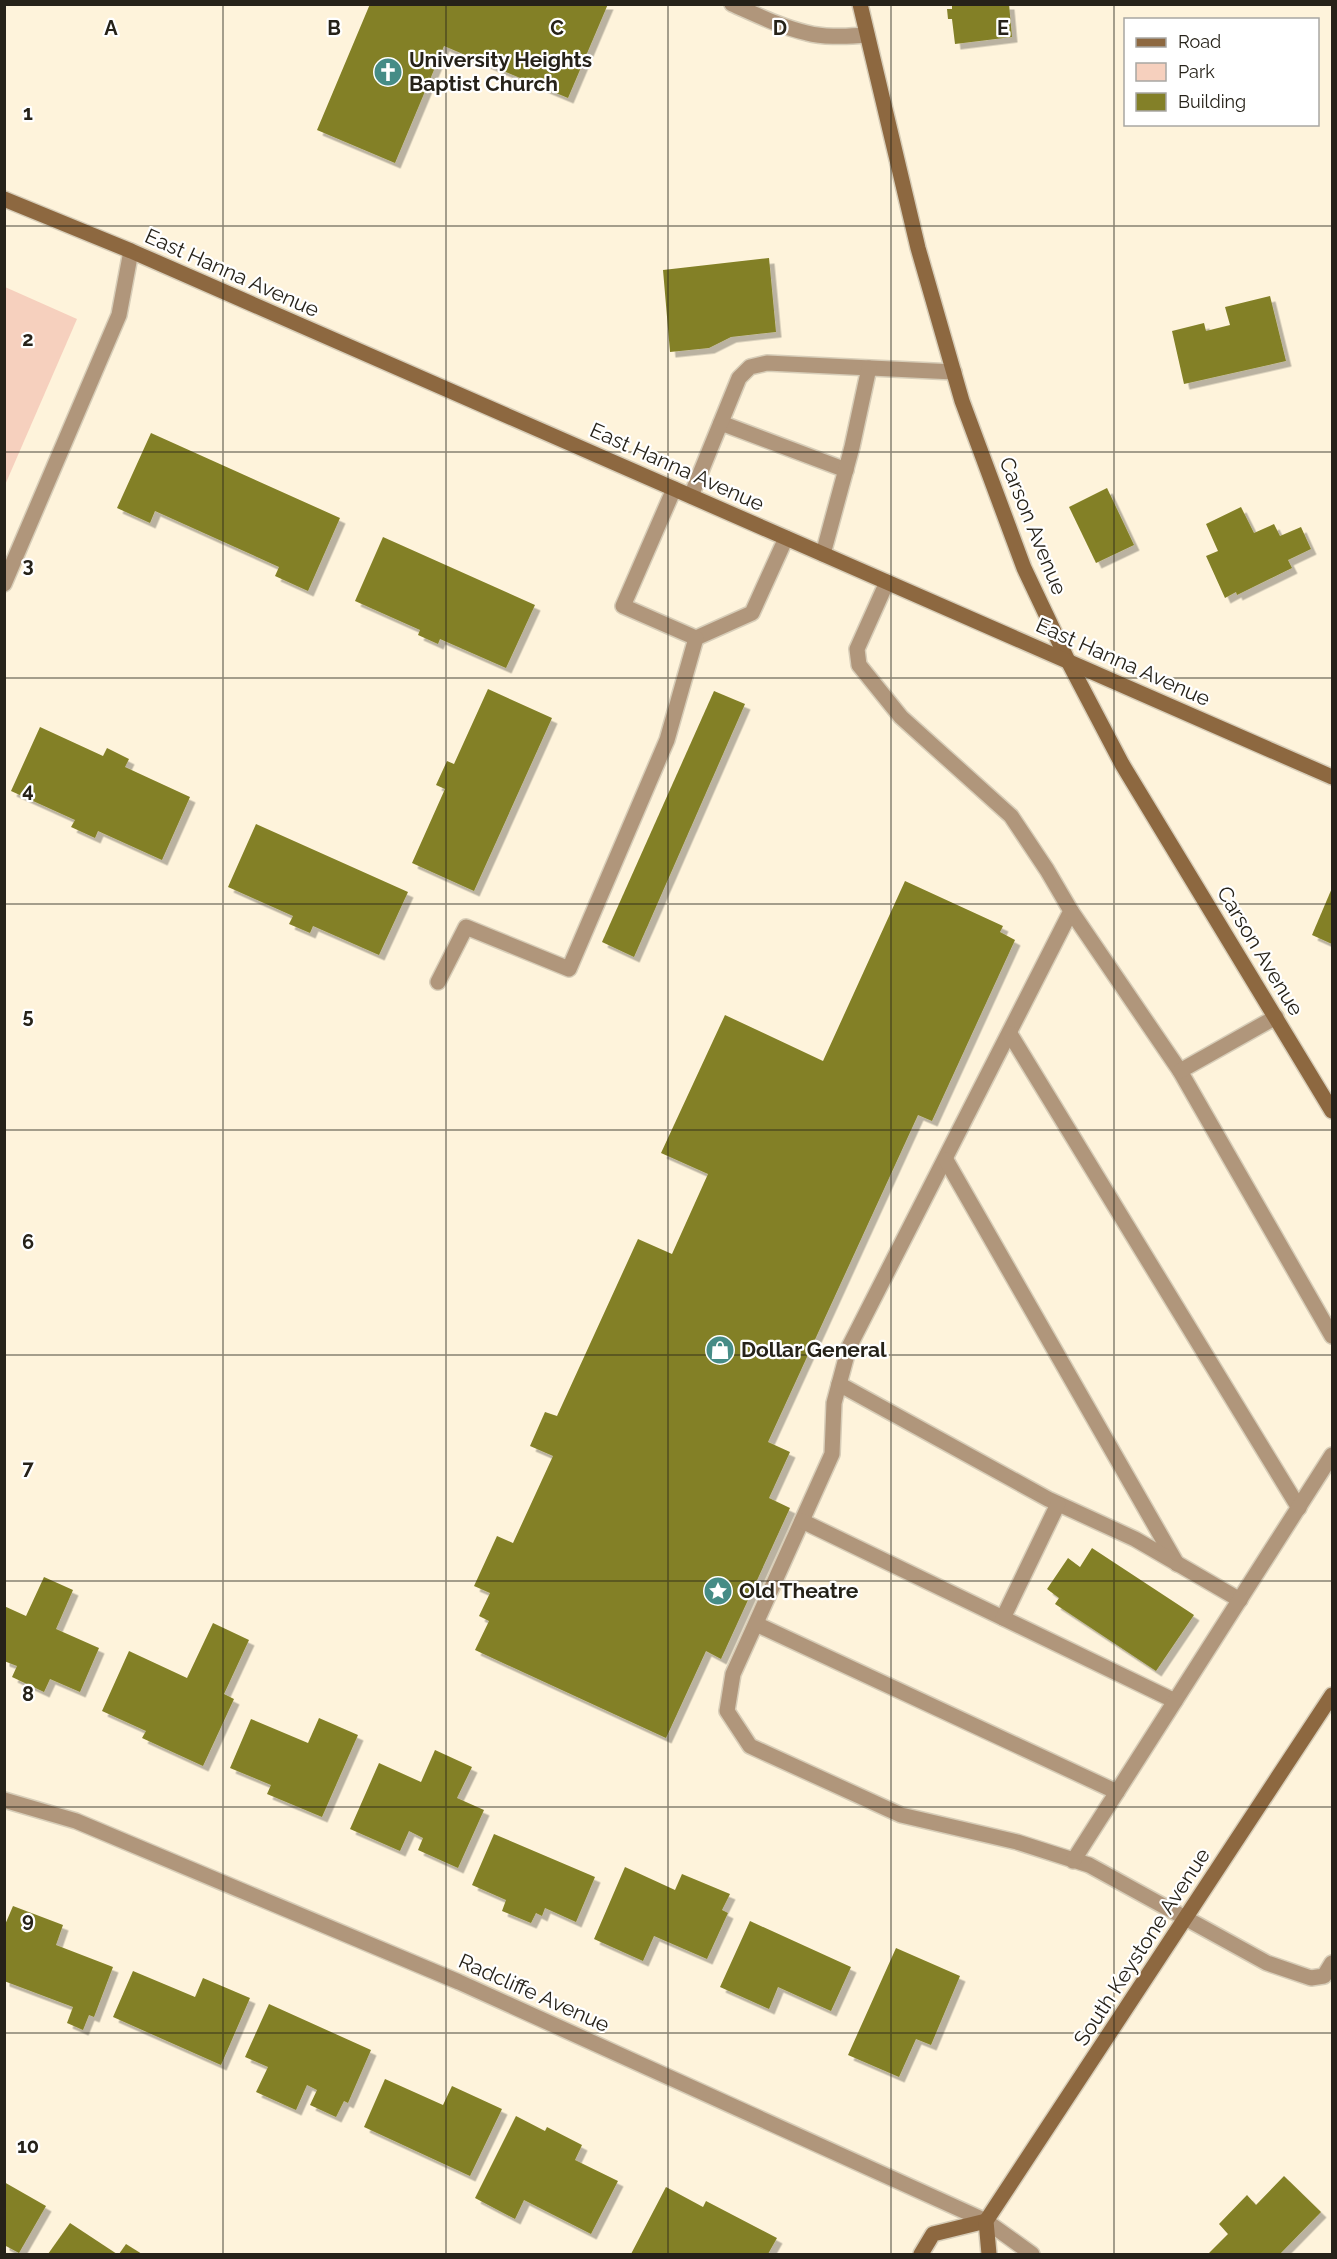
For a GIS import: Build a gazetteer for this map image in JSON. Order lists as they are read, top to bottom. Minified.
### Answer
{"streets":{"main road":["East Hanna Avenue","Carson Avenue","South Keystone Avenue"],"street":["Radcliffe Avenue"]},"crossings":[["East Hanna Avenue","Carson Avenue"],["South Keystone Avenue","Radcliffe Avenue"]],"places":{"church":["University Heights Baptist Church"],"shop":["Dollar General"],"place":["Old Theatre"]},"legend":["Road","Park","Building"],"grid":{"columns":["A","B","C","D","E"],"rows":["1","2","3","4","5","6","7","8","9","10"]}}
